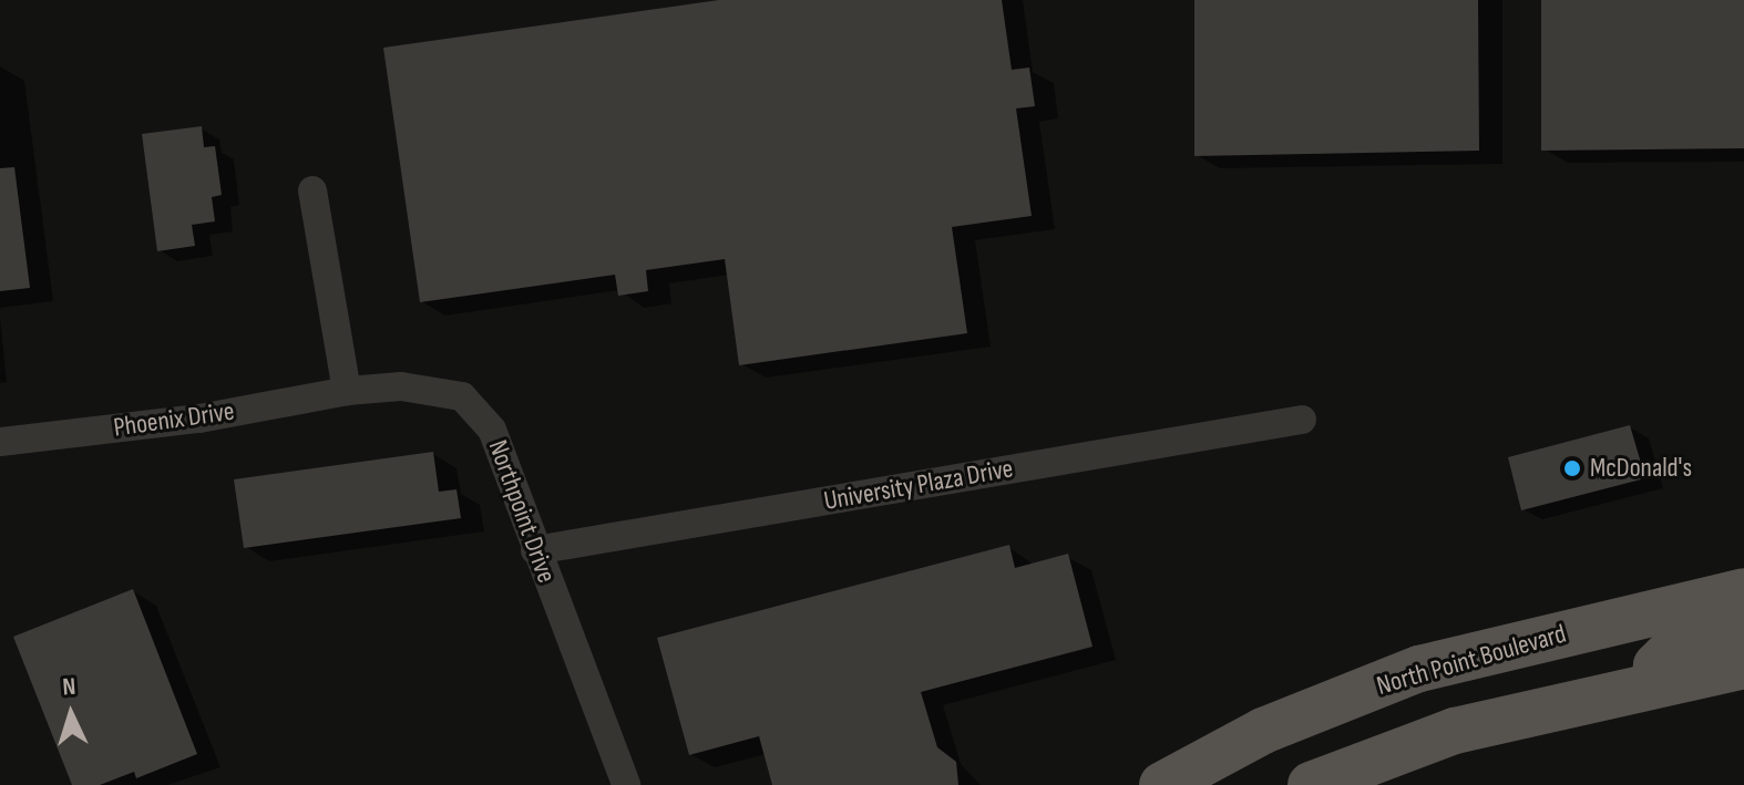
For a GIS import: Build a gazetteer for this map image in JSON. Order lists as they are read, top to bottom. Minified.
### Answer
{"streets":{"main road":["North Point Boulevard"],"street":["Phoenix Drive","University Plaza Drive","Northpoint Drive"]},"crossings":[["Phoenix Drive","Northpoint Drive"],["University Plaza Drive","Northpoint Drive"]],"places":["McDonald's"],"north":"top"}
